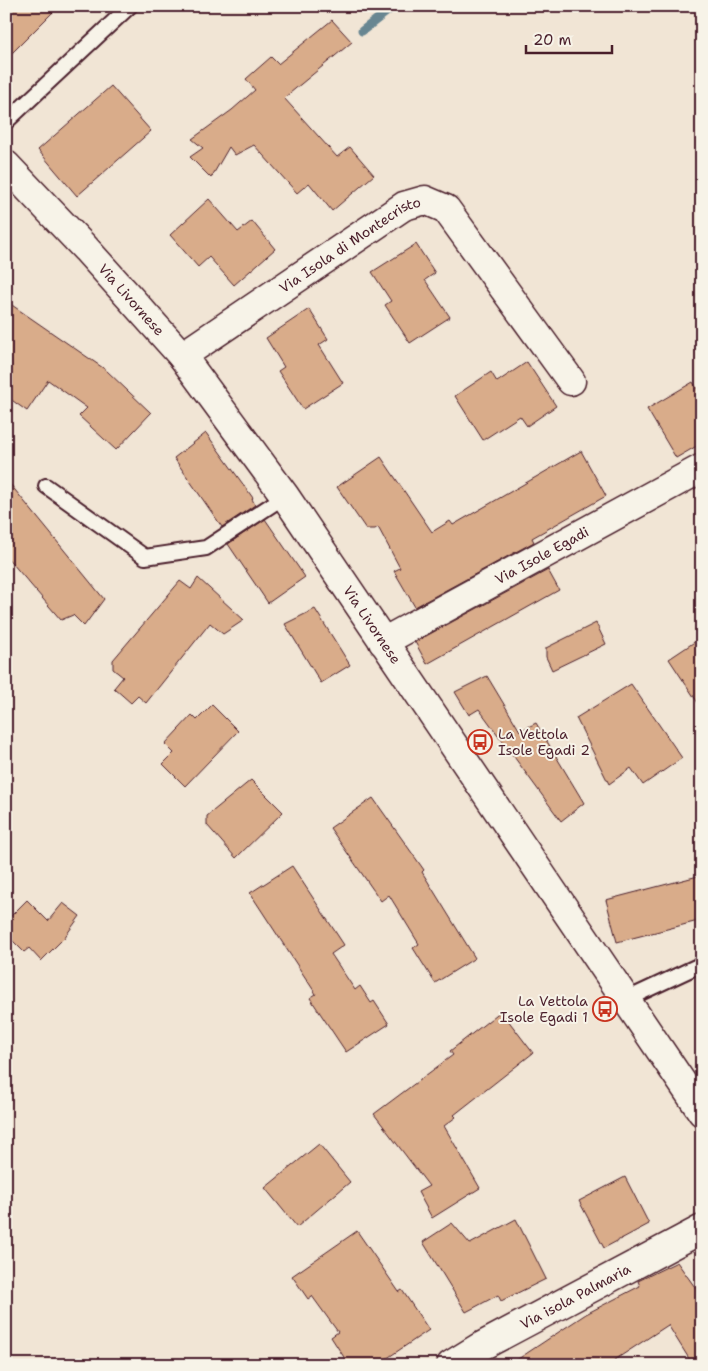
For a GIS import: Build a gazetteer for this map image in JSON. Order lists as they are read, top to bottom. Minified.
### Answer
{"streets":{"street":["Via Isola di Montecristo","Via Livornese","Via Isole Egadi","Via isola Palmaria"]},"crossings":[["Via Isola di Montecristo","Via Livornese"],["Via Livornese","Via Isole Egadi"]],"places":{"bus stop":["La Vettola Isole Egadi 2","La Vettola Isole Egadi 1"]},"scale_bar":"20 m"}
